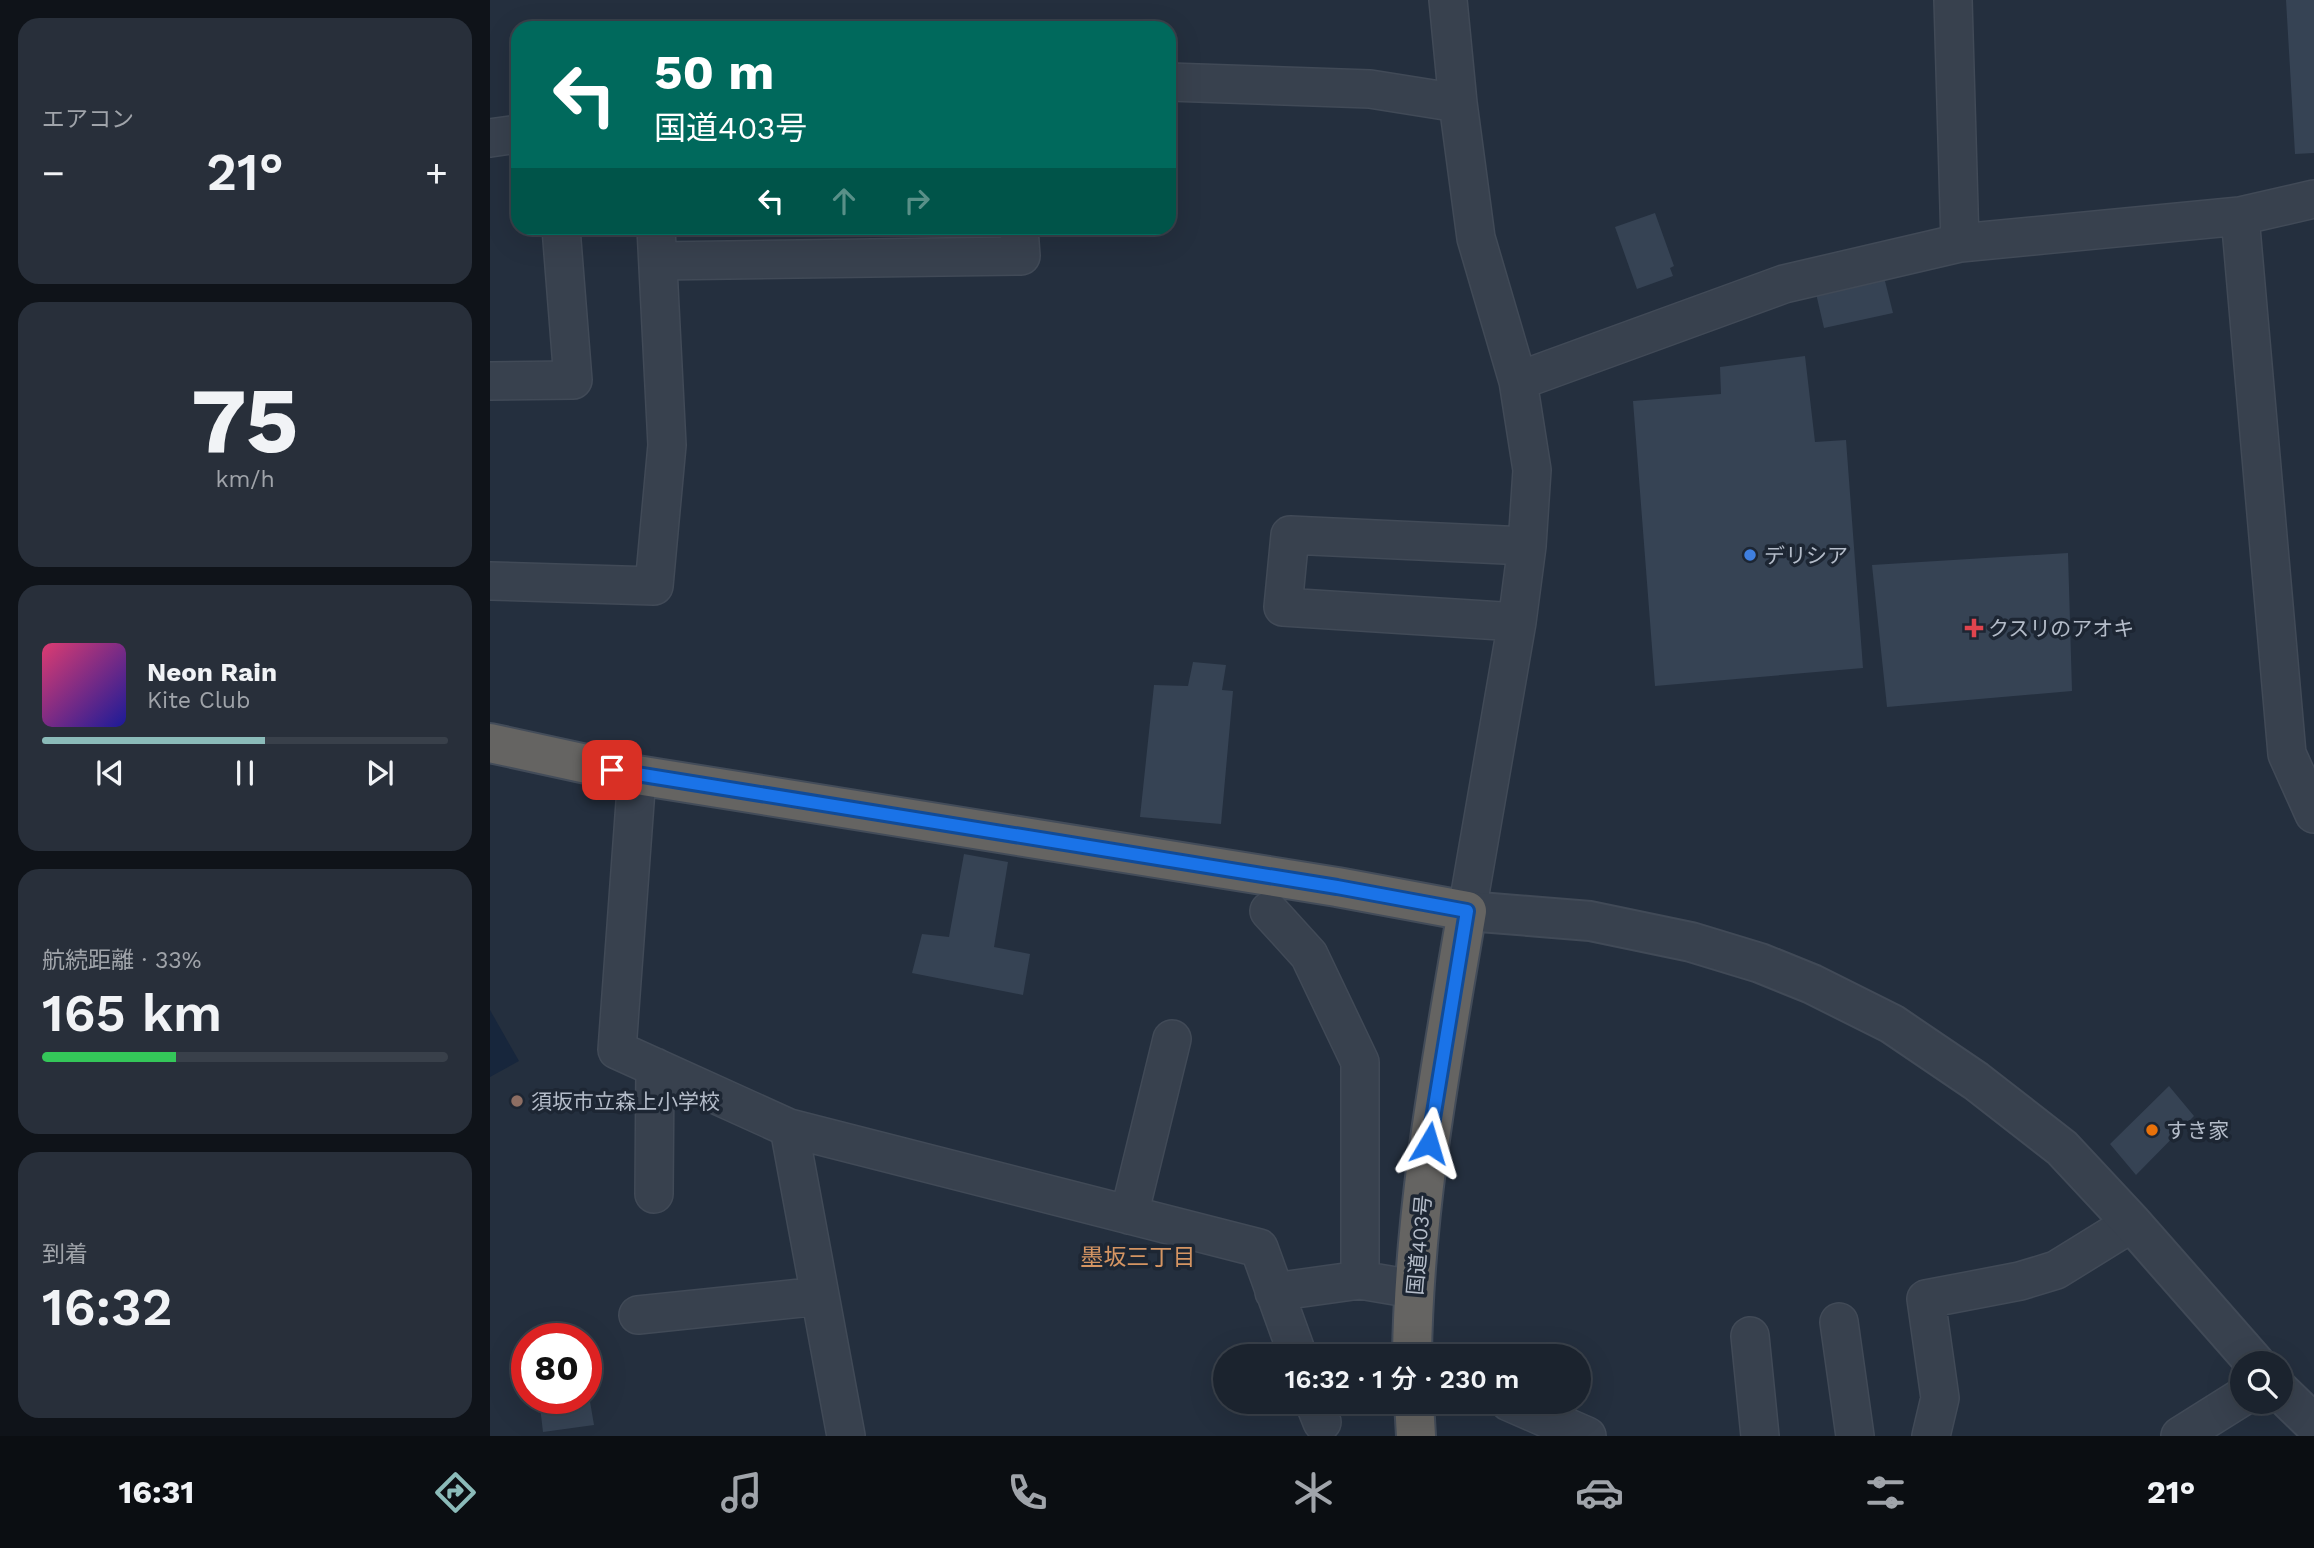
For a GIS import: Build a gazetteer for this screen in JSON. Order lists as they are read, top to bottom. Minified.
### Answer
{"streets":{"highway":["国道403号"]},"districts":["墨坂三丁目"],"places":{"other":["デリシア","須坂市立森上小学校","すき家"],"health":["クスリのアオキ"]},"page":{"tile":["エアコン",["75","km/h"],["航続距離 · 33%","165 km"],["到着","16:32"]],"turn":["50 m","国道403号"],"heat":["−","21°","+"],"song":["Neon Rain","Kite Club"],"limit":"80","trip":"16:32 · 1 分 · 230 m","tabs":["16:31","21°"]}}
